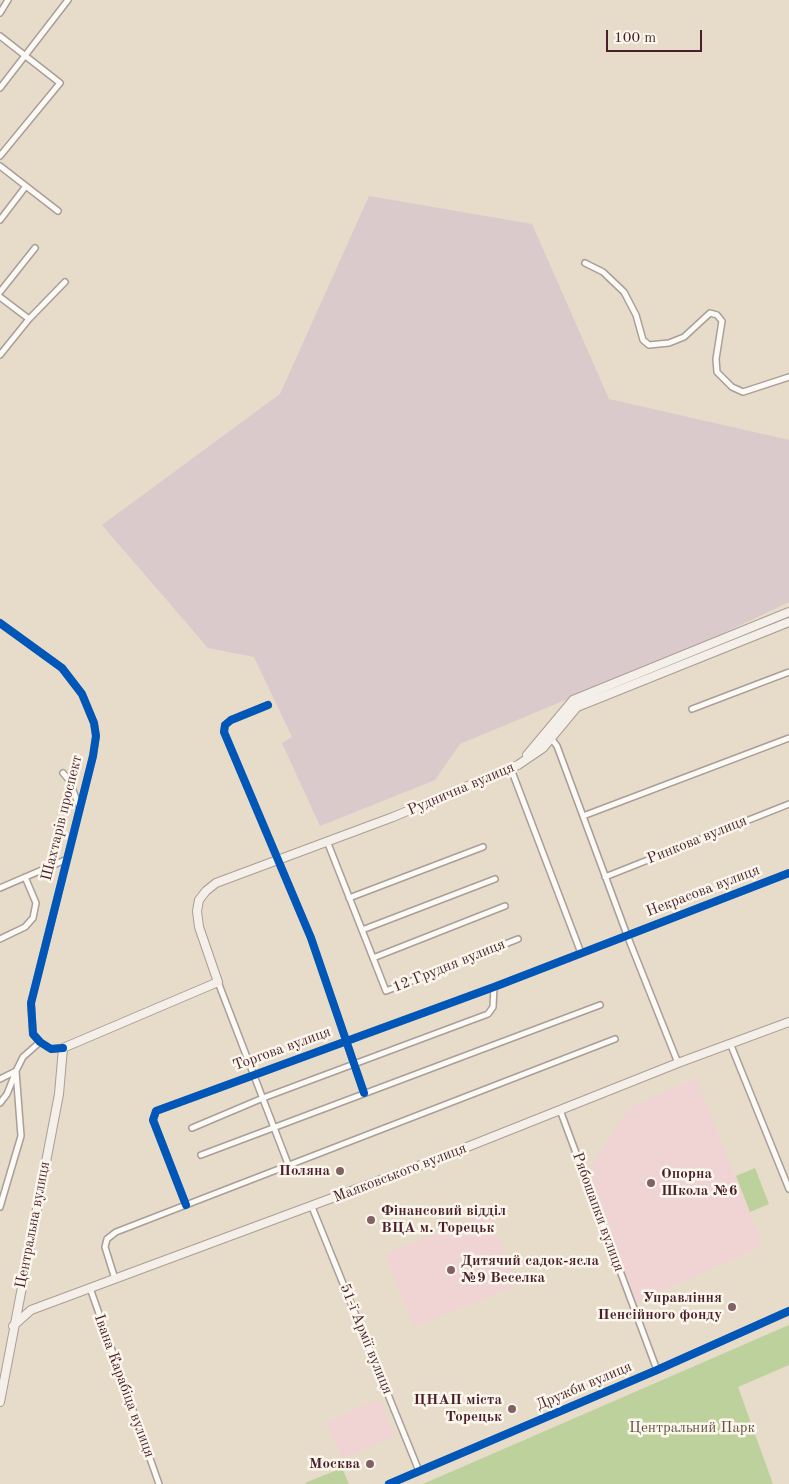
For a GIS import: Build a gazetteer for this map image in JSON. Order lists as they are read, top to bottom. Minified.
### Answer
{"streets":{"main road":["Руднична вулиця","Маяковського вулиця","Центральна вулиця"],"street":["Шахтарів проспект","Ринкова вулиця","Некрасова вулиця","12 Грудня вулиця","Торгова вулиця","Рябошапки вулиця","51-ї Армії вулиця","Івана Карабіца вулиця","Дружби вулиця"]},"crossings":[["Руднична вулиця","12 Грудня вулиця"],["Руднична вулиця","Торгова вулиця"],["Некрасова вулиця","Торгова вулиця"],["Маяковського вулиця","Рябошапки вулиця"],["Маяковського вулиця","Центральна вулиця"],["Маяковського вулиця","51-ї Армії вулиця"],["Маяковського вулиця","Івана Карабіца вулиця"],["Рябошапки вулиця","Дружби вулиця"],["51-ї Армії вулиця","Дружби вулиця"]],"parks":["Центральний Парк"],"places":["Поляна","Опорна Школа №6","Фінансовий відділ ВЦА м. Торецьк","Дитячий садок-ясла №9 Веселка","Управління Пенсійного фонду","ЦНАП міста Торецьк","Москва"],"scale_bar":"100 m"}
